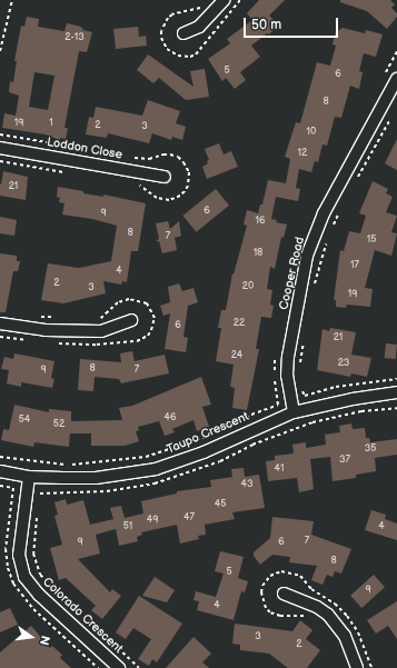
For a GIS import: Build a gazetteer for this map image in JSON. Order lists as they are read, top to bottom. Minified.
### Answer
{"streets":{"street":["Loddon Close","Cooper Road","Taupo Crescent","Colorado Crescent"]},"crossings":[["Cooper Road","Taupo Crescent"],["Taupo Crescent","Colorado Crescent"]],"house_numbers":["2-13","5","6","8","19","1","2","3","10","12","21","6","9","16","8","7","15","18","17","4","2","20","3","19","22","6","21","24","23","8","9","7","46","54","52","35","37","41","43","45","47","49","51","4","7","9","6","8","5","9","4","3","2"],"scale_bar":"50 m","north":"right"}
